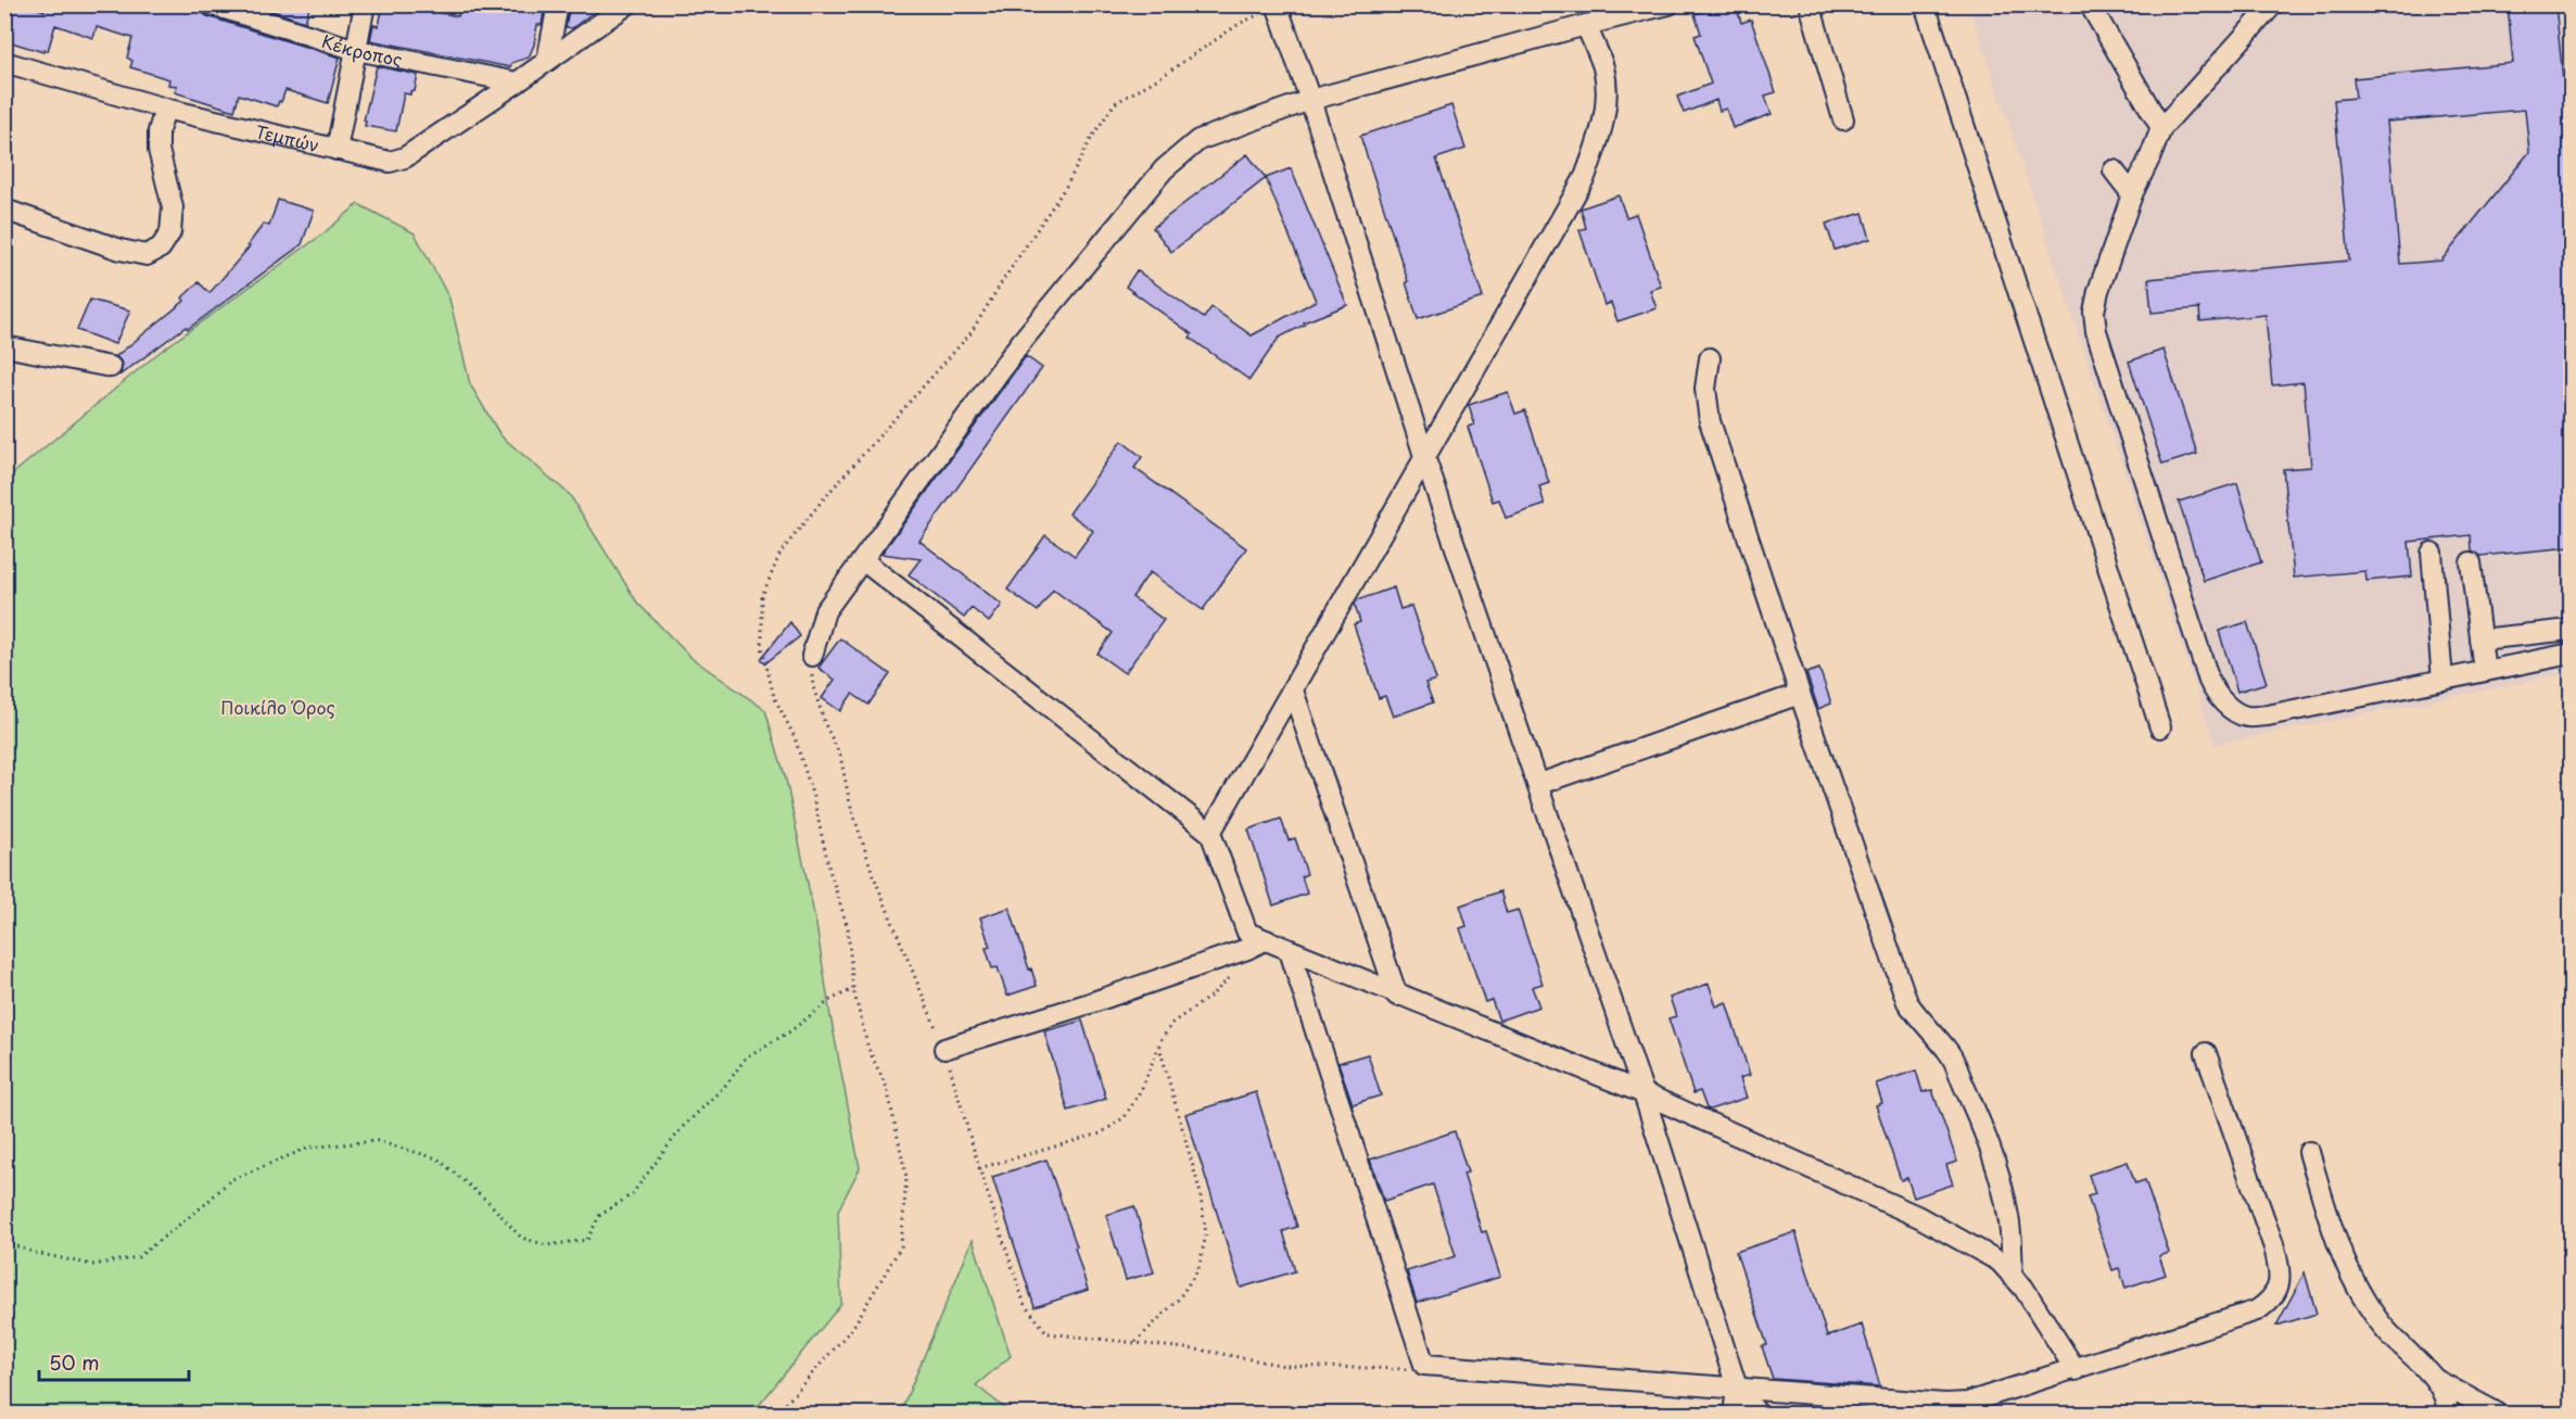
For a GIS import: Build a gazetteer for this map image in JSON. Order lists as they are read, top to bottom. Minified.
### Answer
{"streets":{"street":["Κέκροπος","Τεμπών"]},"crossings":[["Κέκροπος","Τεμπών"]],"parks":["Ποικίλο Όρος"],"scale_bar":"50 m"}
